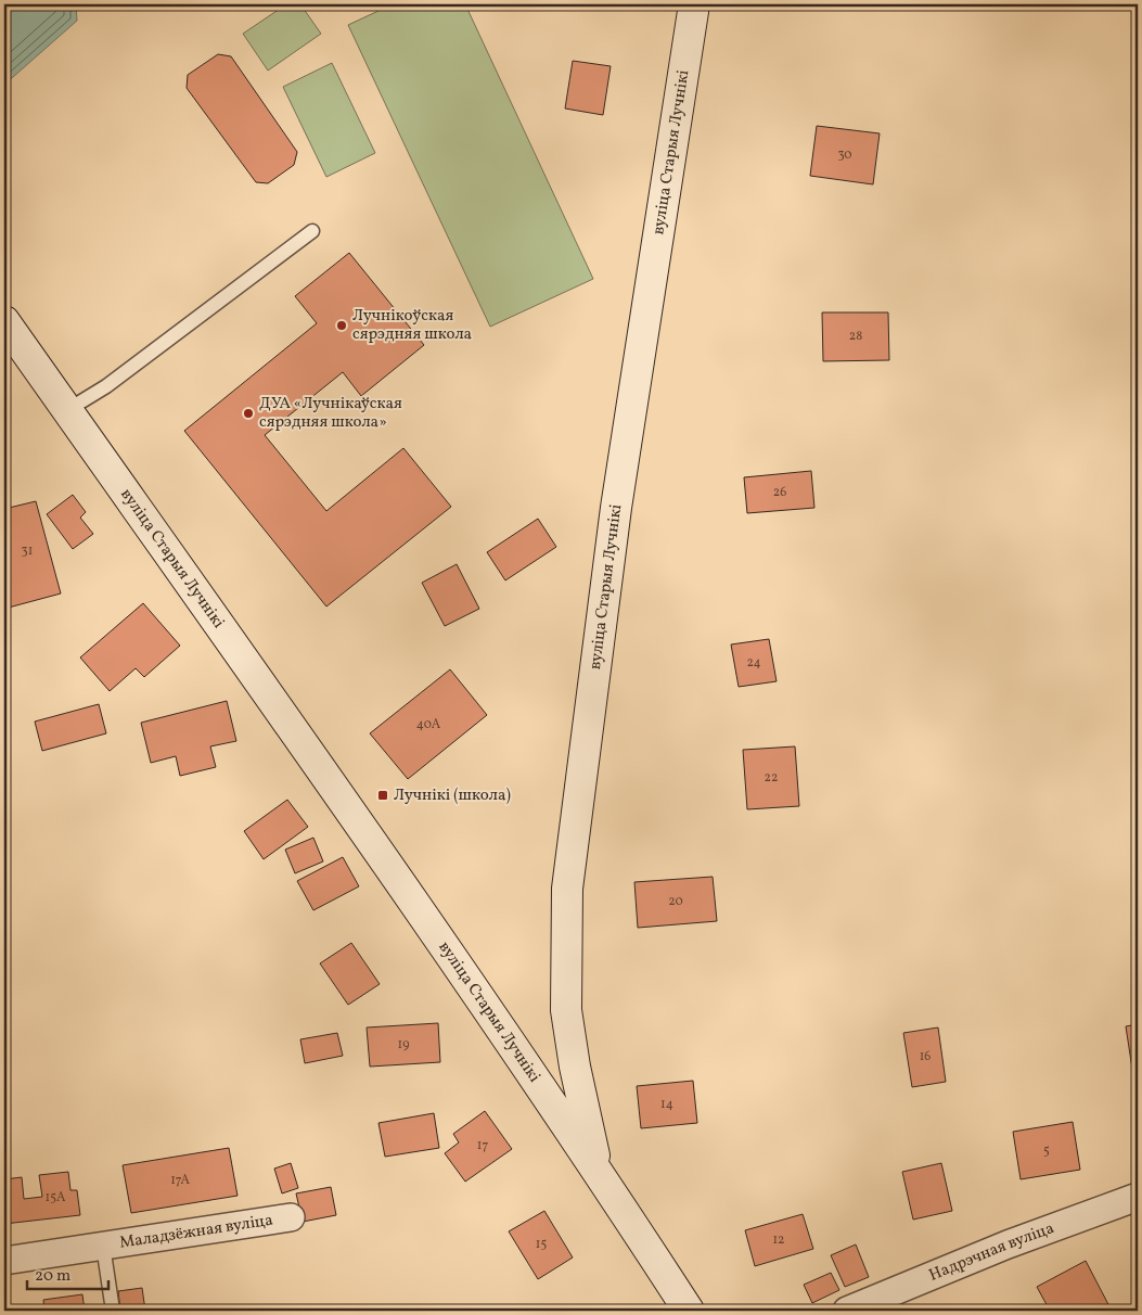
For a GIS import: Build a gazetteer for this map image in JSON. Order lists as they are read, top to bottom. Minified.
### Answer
{"streets":{"main road":["вуліца Старыя Лучнікі"],"street":["Маладзёжная вуліца","Надрэчная вуліца"]},"places":{"other":["Лучнікоўская сярэдняя школа","ДУА «Лучнікаўская сярэдняя школа»"],"transit":["Лучнікі (школа)"]},"house_numbers":["30","28","26","31","24","40А","22","20","19","16","14","17","5","17А","15А","12","15"],"scale_bar":"20 m"}
